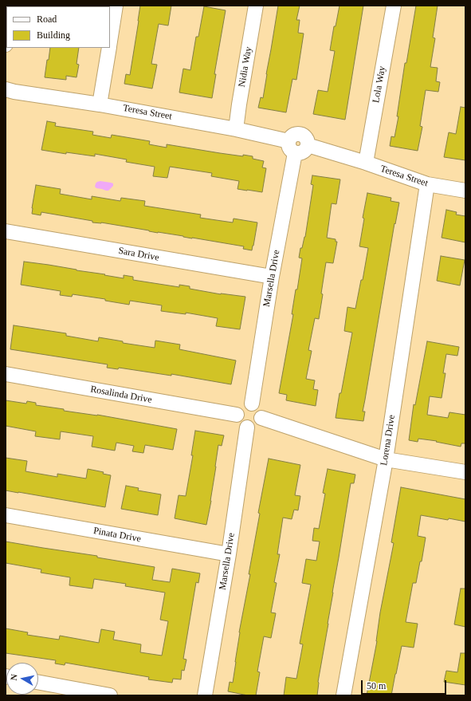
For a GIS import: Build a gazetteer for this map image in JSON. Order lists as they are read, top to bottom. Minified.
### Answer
{"streets":{"street":["Nidia Way","Lola Way","Teresa Street","Sara Drive","Marsella Drive","Rosalinda Drive","Lorena Drive","Pinata Drive"]},"crossings":[["Nidia Way","Teresa Street"],["Lola Way","Teresa Street"],["Teresa Street","Marsella Drive"],["Teresa Street","Lorena Drive"],["Sara Drive","Marsella Drive"],["Marsella Drive","Rosalinda Drive"],["Marsella Drive","Pinata Drive"]],"legend":["Road","Building"],"scale_bar":"50 m","north":"left"}
